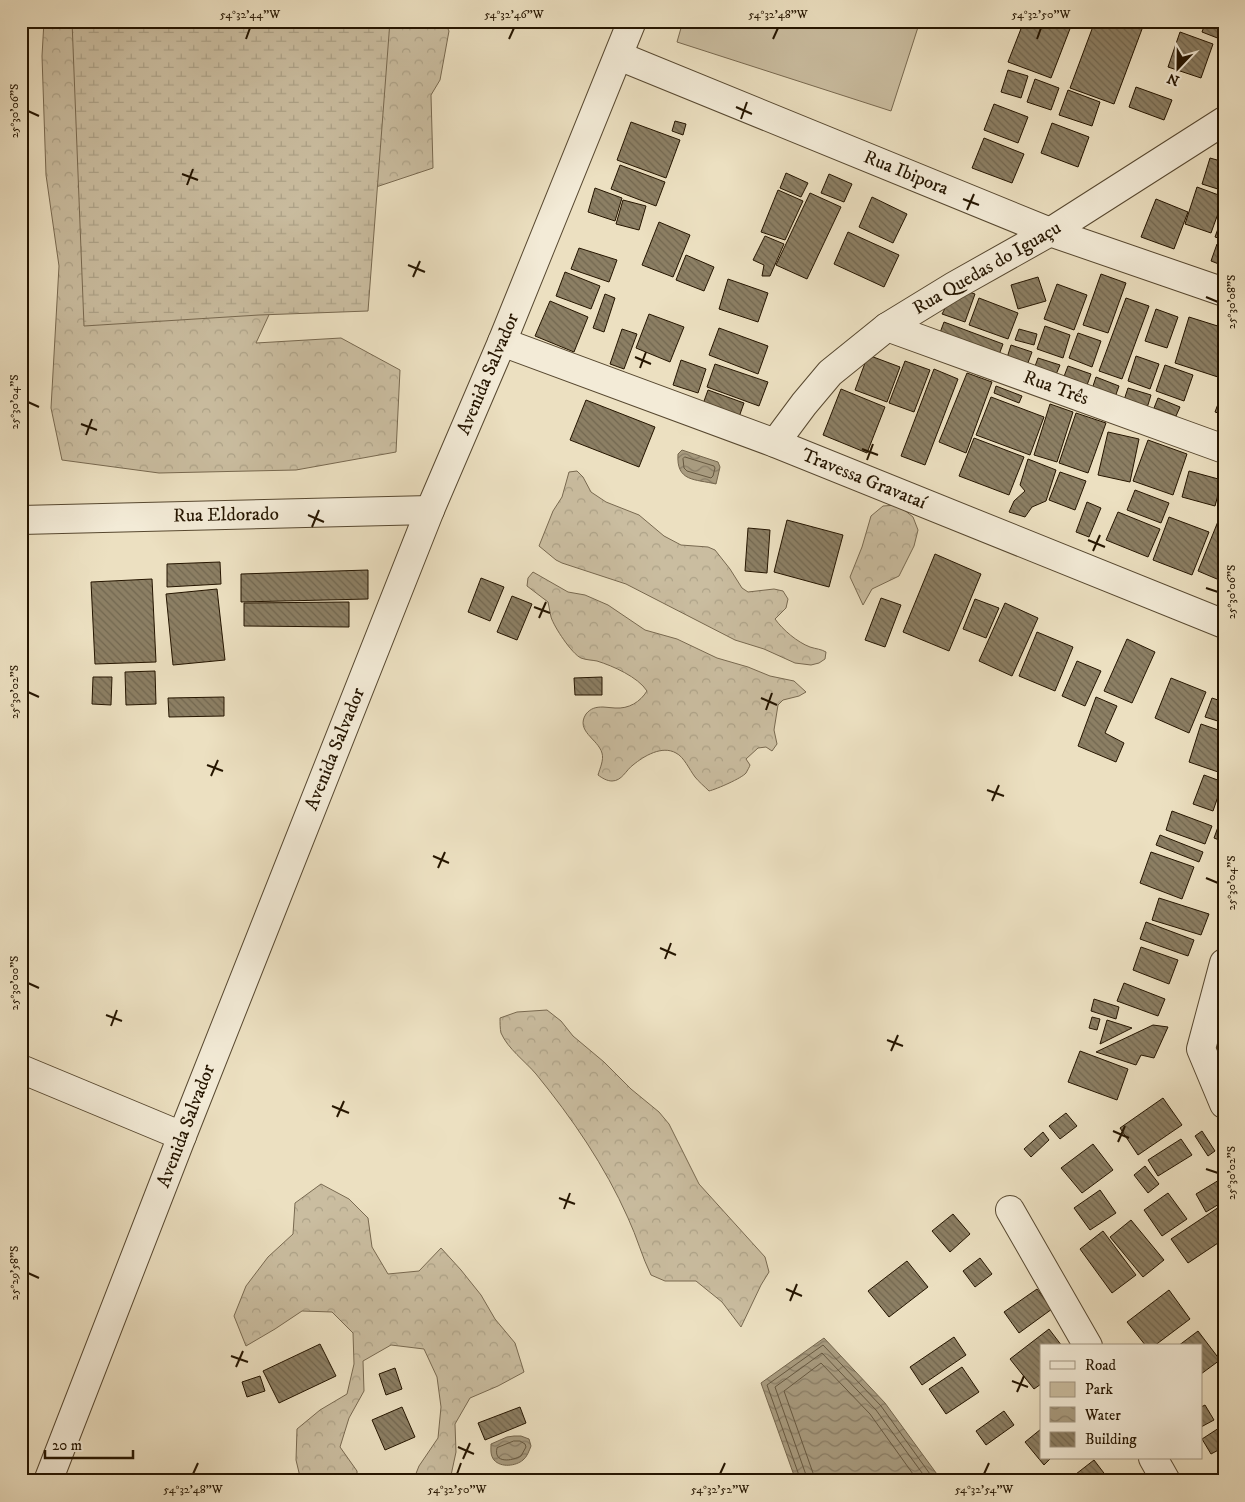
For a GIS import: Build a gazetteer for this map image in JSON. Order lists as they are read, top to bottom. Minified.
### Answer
{"streets":{"street":["Rua Ibipora","Rua Quedas do Iguaçu","Avenida Salvador","Rua Três","Travessa Gravataí","Rua Eldorado"]},"crossings":[["Rua Ibipora","Rua Quedas do Iguaçu"],["Rua Ibipora","Avenida Salvador"],["Rua Quedas do Iguaçu","Rua Três"],["Rua Quedas do Iguaçu","Travessa Gravataí"],["Avenida Salvador","Travessa Gravataí"],["Avenida Salvador","Rua Eldorado"]],"legend":["Road","Park","Water","Building"],"scale_bar":"20 m","north":"bottom","coordinates":["54°32'44\"W","54°32'46\"W","54°32'48\"W","54°32'50\"W","25°30'06\"S","25°30'08\"S","25°30'04\"S","25°30'02\"S","25°30'00\"S","25°29'58\"S","54°32'52\"W","54°32'54\"W"]}
